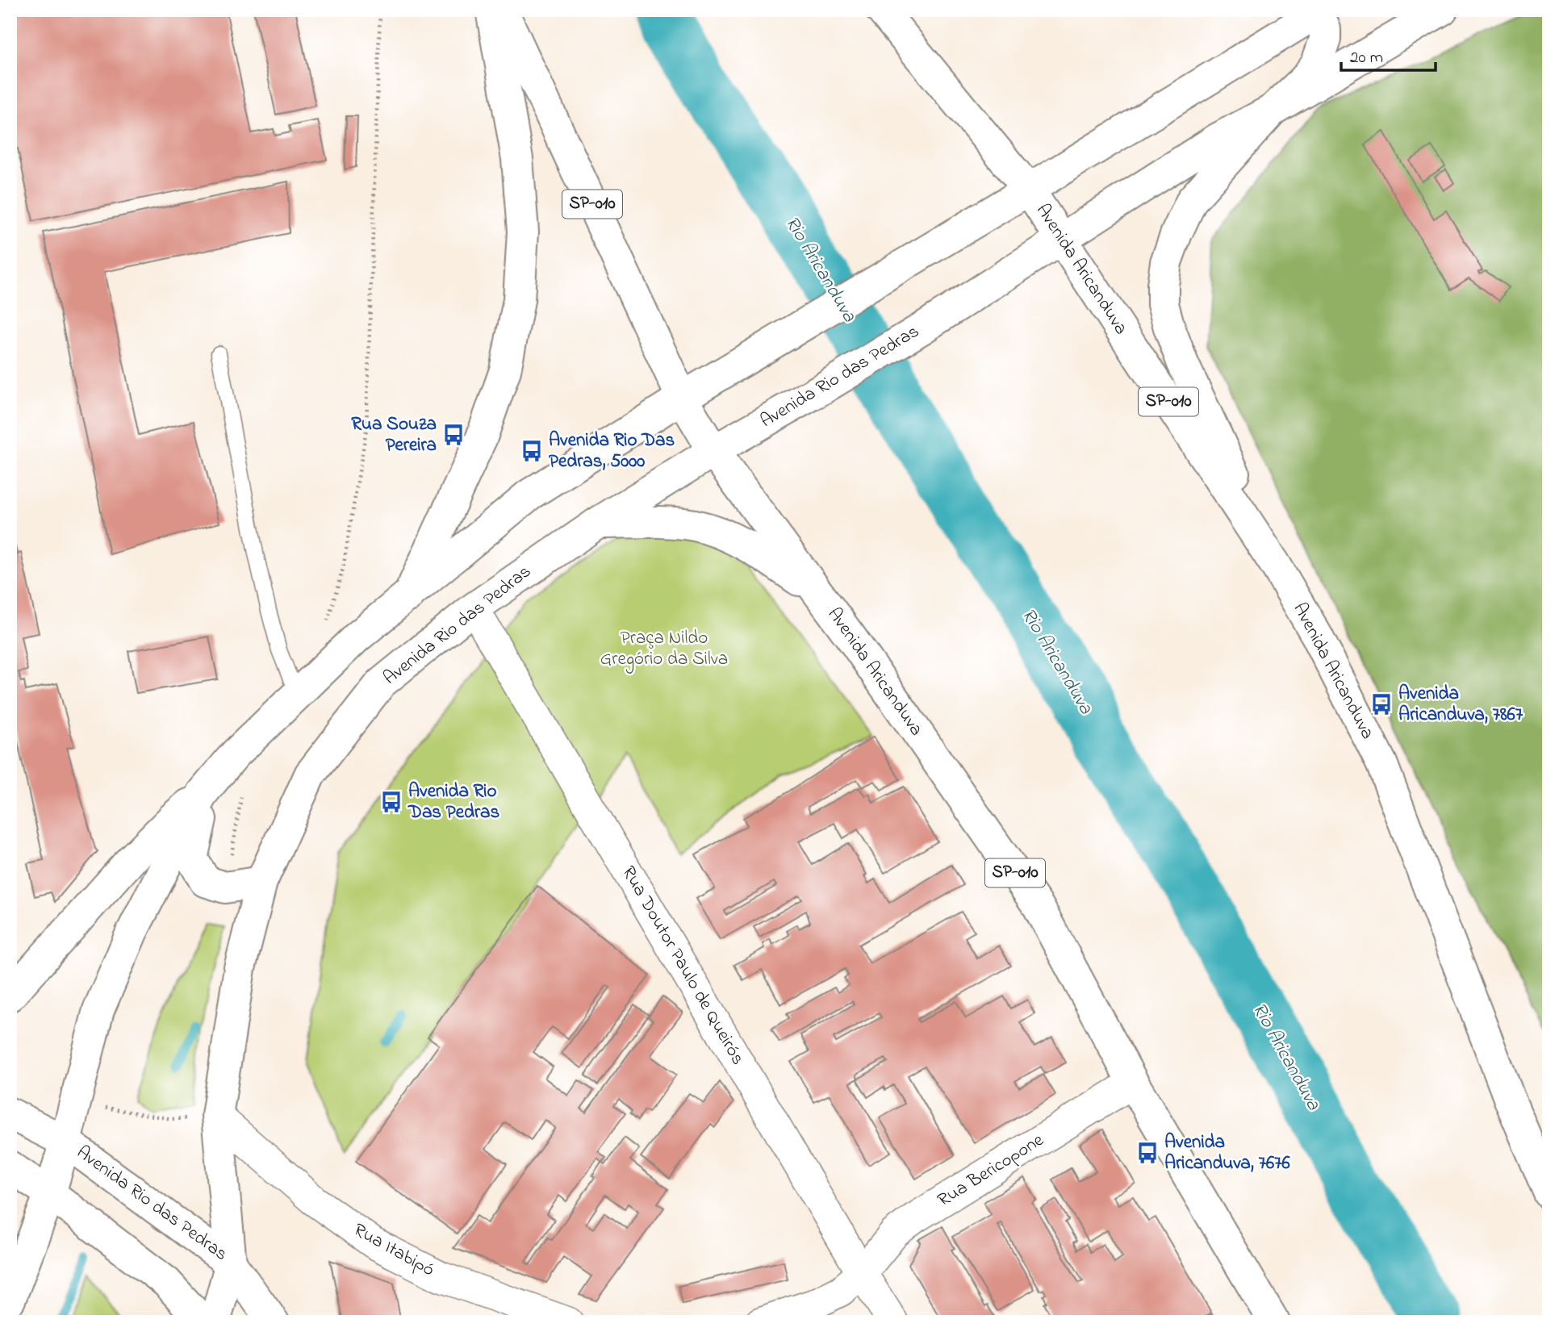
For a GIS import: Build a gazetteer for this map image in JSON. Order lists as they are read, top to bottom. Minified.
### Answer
{"streets":{"main road":["SP-010","Avenida Aricanduva","Avenida Rio das Pedras"],"street":["Rua Doutor Paulo de Queirós","Rua Bericopone","Rua Itabipó"]},"crossings":[["Avenida Aricanduva","Avenida Rio das Pedras"],["Avenida Aricanduva","Rua Bericopone"],["Avenida Rio das Pedras","Rua Doutor Paulo de Queirós"],["Avenida Rio das Pedras","Rua Itabipó"],["Rua Doutor Paulo de Queirós","Rua Bericopone"]],"water":["Rio Aricanduva"],"parks":["Praça Nildo Gregório da Silva"],"places":{"bus stop":["Rua Souza Pereira","Avenida Rio Das Pedras, 5000","Avenida Aricanduva, 7867","Avenida Rio Das Pedras","Avenida Aricanduva, 7676"]},"scale_bar":"20 m"}
